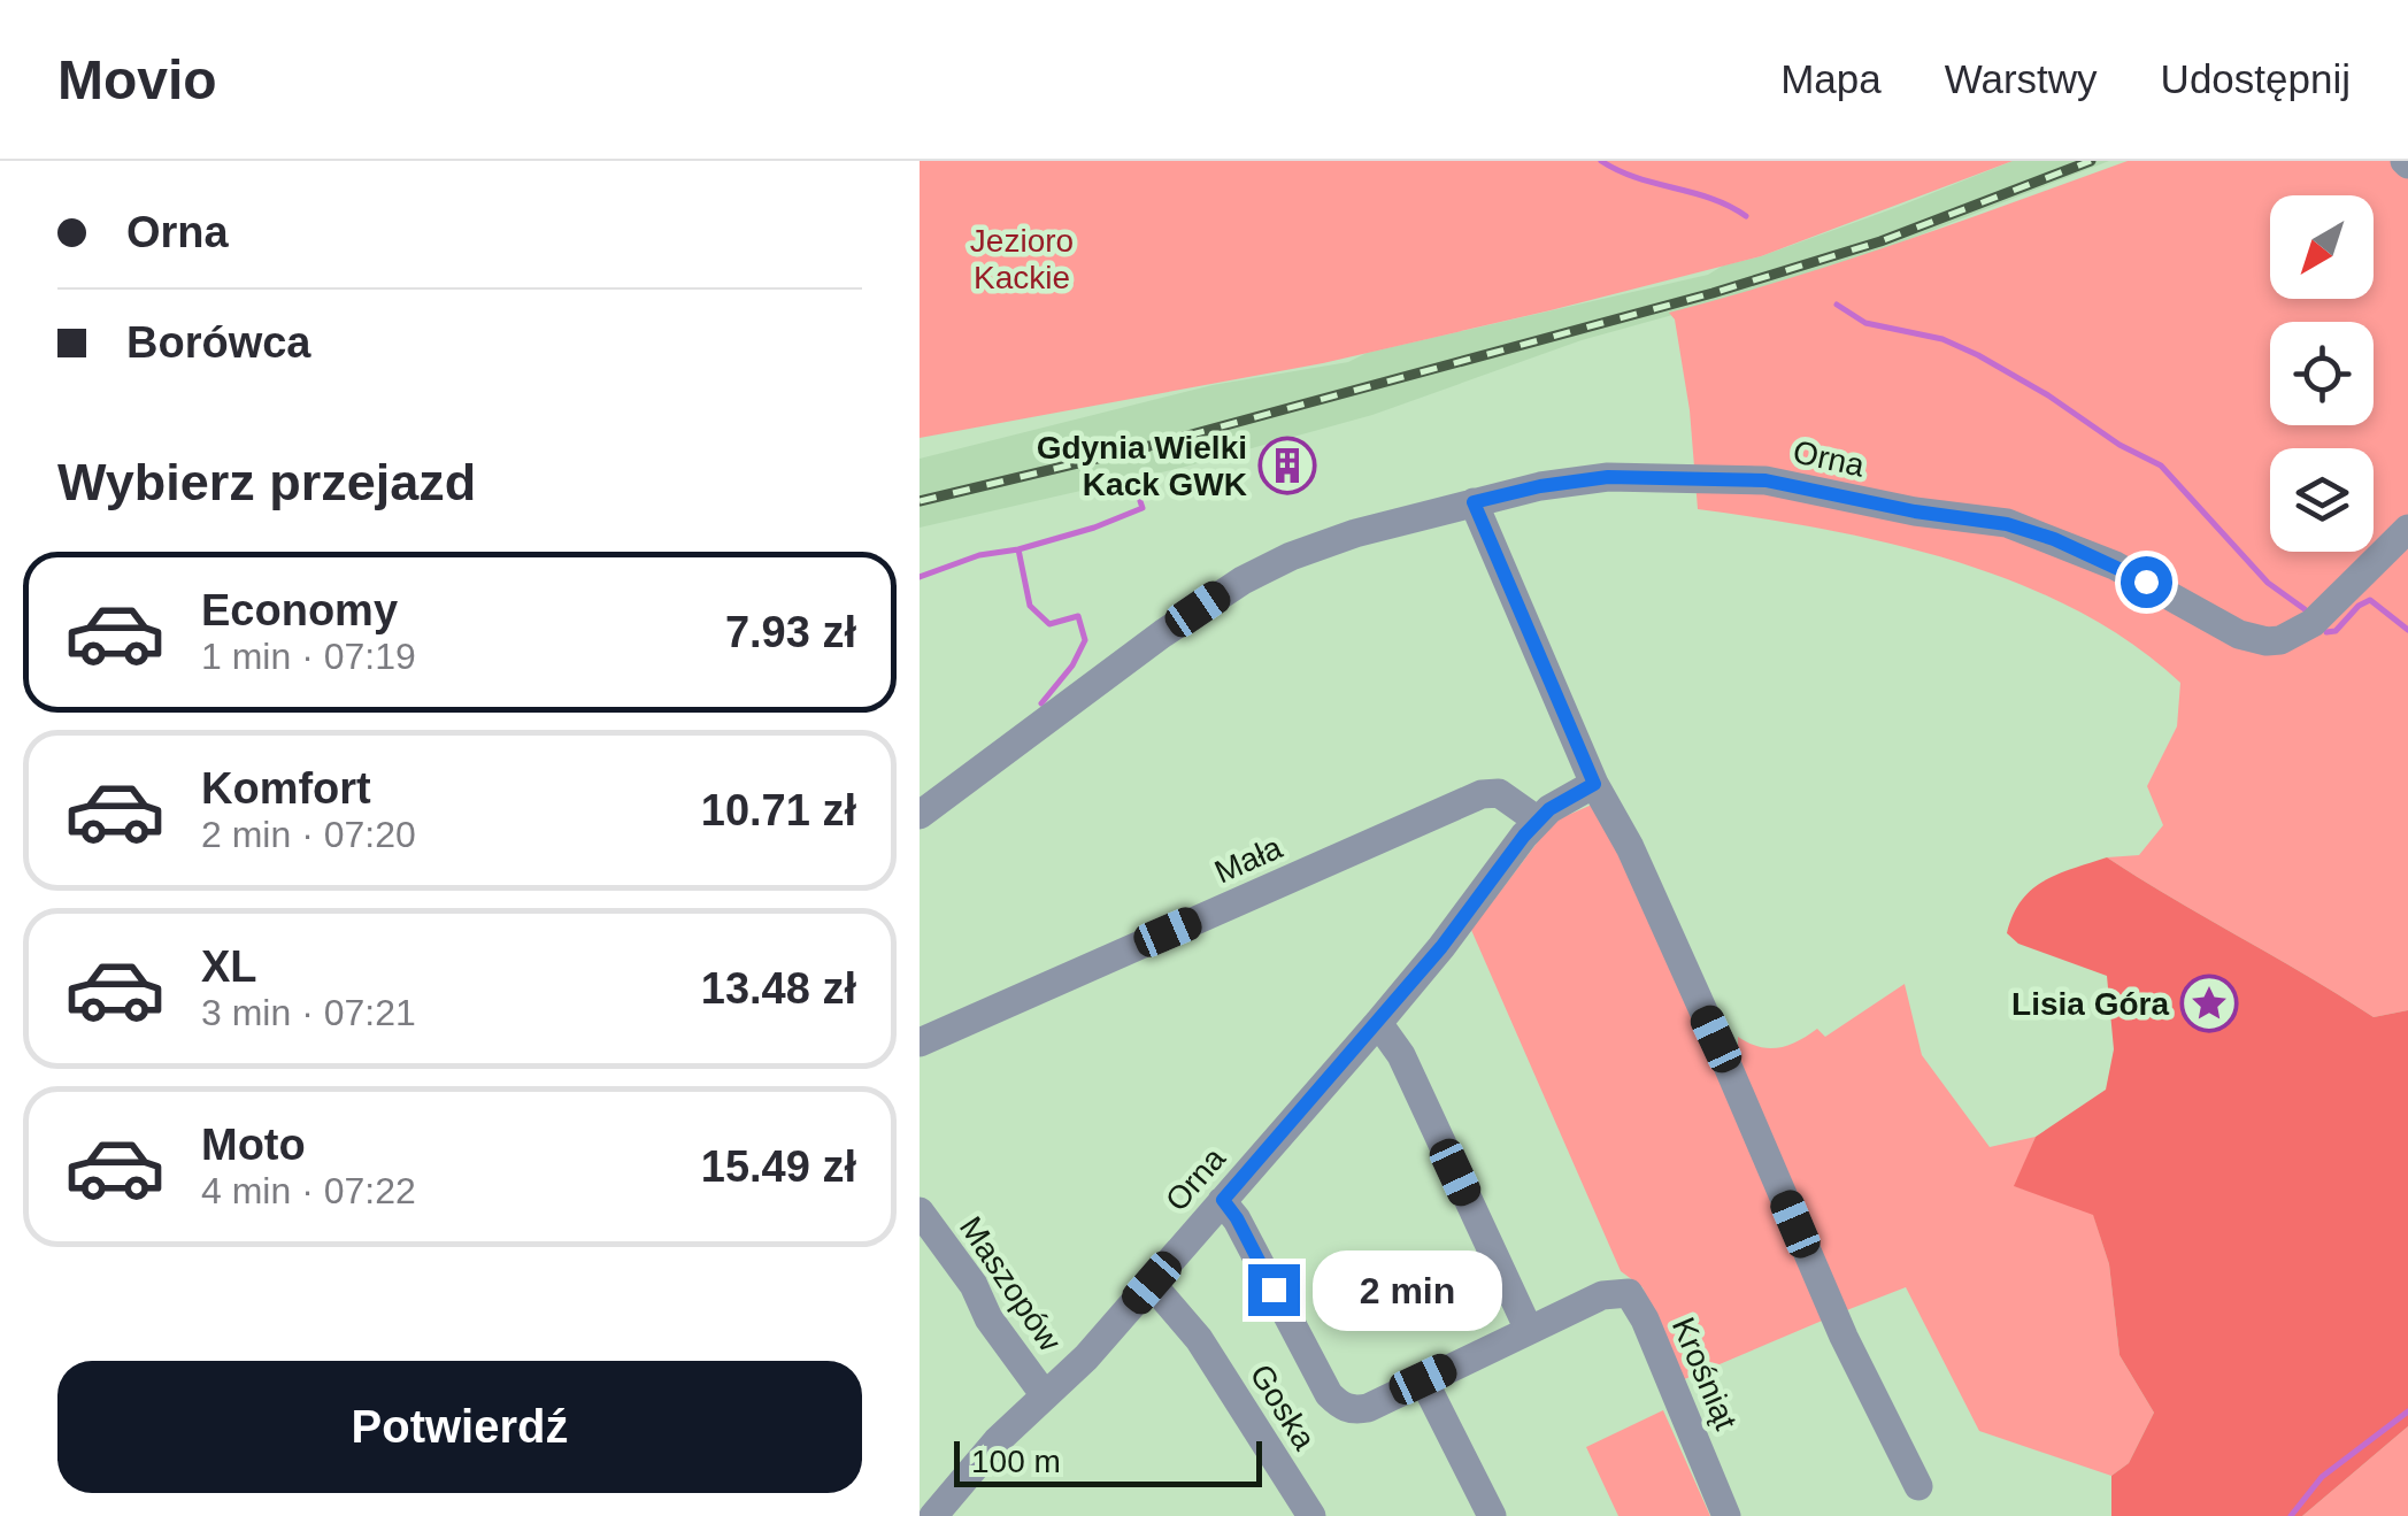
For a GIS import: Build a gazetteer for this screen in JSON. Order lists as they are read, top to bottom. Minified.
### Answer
{"streets":{"street":["Orna","Mała","Maszopów","Krośniąt","Goska"]},"crossings":[["Orna","Mała"],["Orna","Maszopów"],["Orna","Goska"]],"parks":["Jezioro Kackie"],"places":{"building":["Gdynia Wielki Kack GWK"],"place":["Lisia Góra"]},"scale_bar":"100 m","north":"bottom left","page":{"header":"Movio","nav":["Mapa","Warstwy","Udostępnij"],"banner":["Orna","Borówca"],"heading":"Wybierz przejazd","list":[{"name":"Economy","note":"1 min · 07:19","value":"7.93 zł"},{"name":"Komfort","note":"2 min · 07:20","value":"10.71 zł"},{"name":"XL","note":"3 min · 07:21","value":"13.48 zł"},{"name":"Moto","note":"4 min · 07:22","value":"15.49 zł"}],"bubble":"2 min","buttons":"Potwierdź","scale":"100 m"}}
